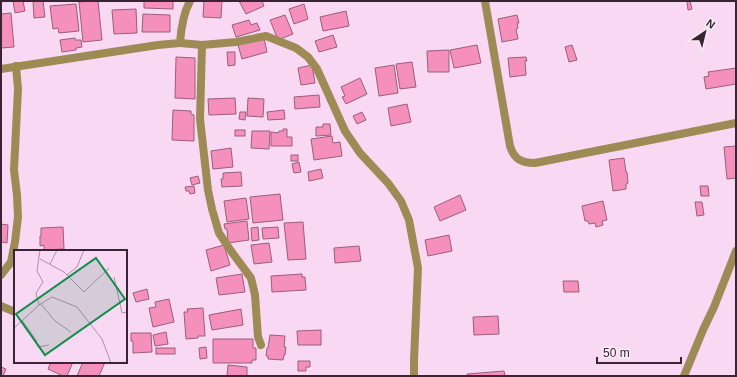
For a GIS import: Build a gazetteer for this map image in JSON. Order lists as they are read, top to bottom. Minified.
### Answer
{"scale_bar":"50 m","north":"top right"}
